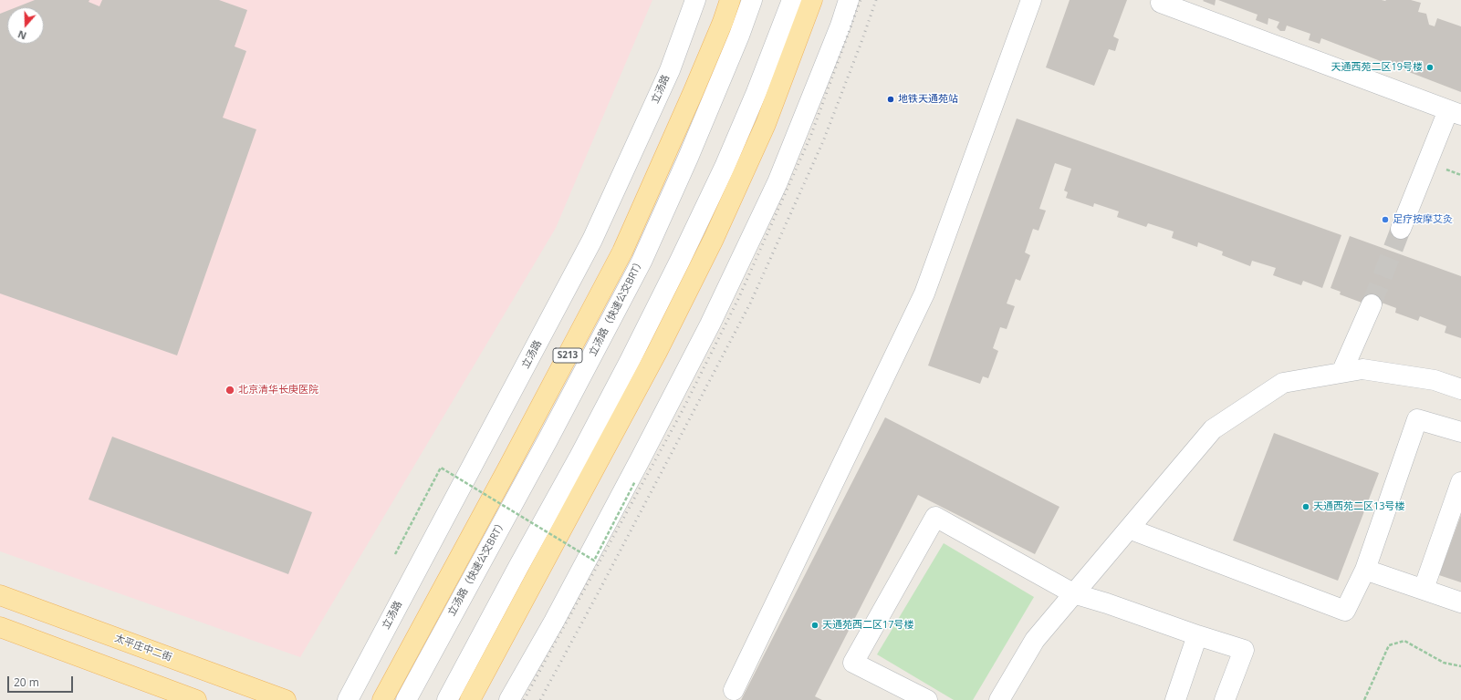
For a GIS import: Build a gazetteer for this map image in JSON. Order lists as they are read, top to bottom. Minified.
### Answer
{"streets":{"main road":["S213","太平庄中二街"],"street":["立汤路","立汤路（快速公交BRT）"]},"places":["天通西苑二区19号楼","地铁天通苑站","足疗按摩艾灸","北京清华长庚医院","天通西苑二区13号楼","天通苑西二区17号楼"],"scale_bar":"20 m","north":"bottom"}
